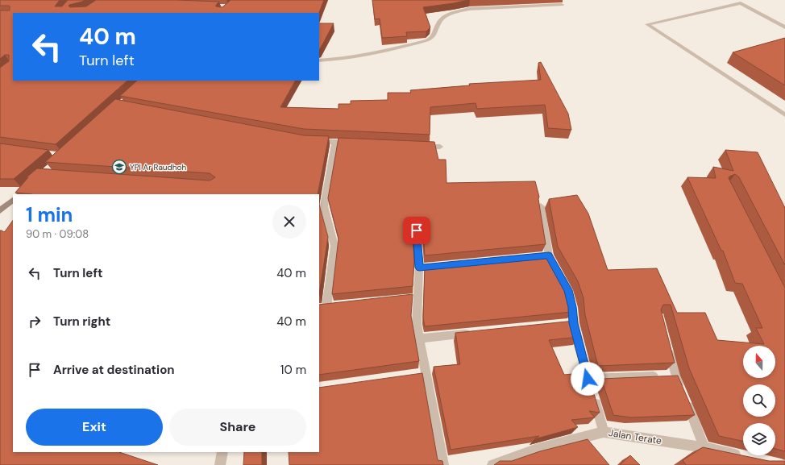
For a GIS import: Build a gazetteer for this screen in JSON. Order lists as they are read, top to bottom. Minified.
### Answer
{"streets":{"street":["Jalan Terate"]},"places":{"school or university":["YPI Ar Raudhoh"]},"north":"top","page":{"turn":["40 m","Turn left"],"heading":["1 min","90 m · 09:08"],"list":[{"name":"Turn left","value":"40 m"},{"name":"Turn right","value":"40 m"},{"name":"Arrive at destination","value":"10 m"}],"buttons":["Exit","Share"]}}
